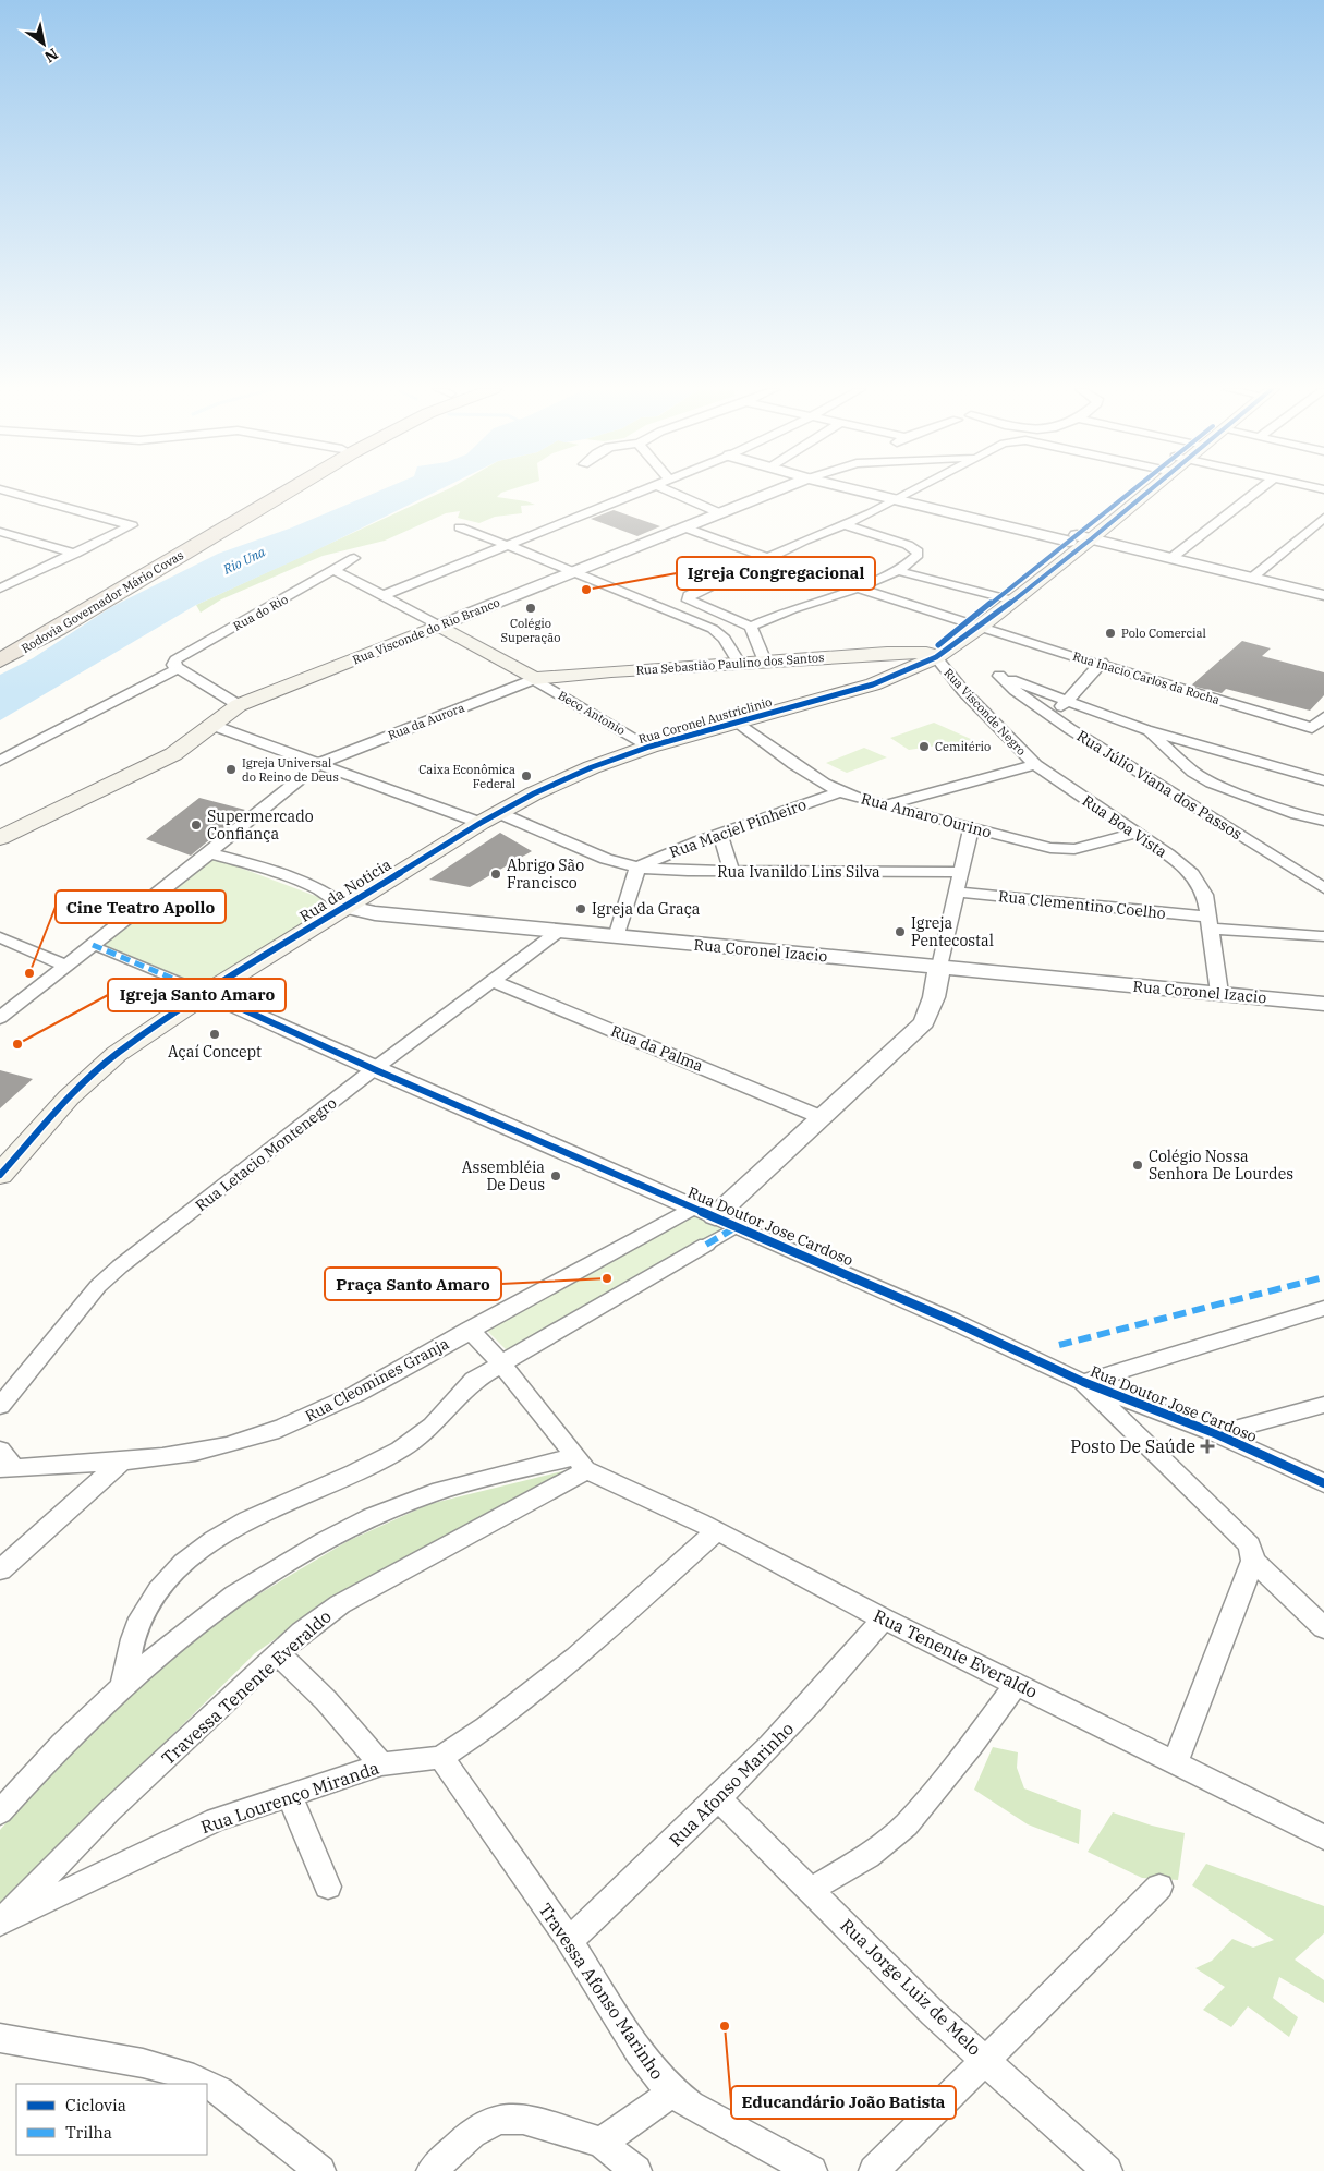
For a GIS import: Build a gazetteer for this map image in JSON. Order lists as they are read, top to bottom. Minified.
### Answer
{"streets":{"highway":["Rodovia Governador Mário Covas"],"main road":["Rua Visconde do Rio Branco","Rua Sebastião Paulino dos Santos","Rua Coronel Austriclinio","Rua da Noticia"],"street":["Rua do Rio","Rua Inacio Carlos da Rocha","Rua Visconde Negro","Beco Antonio","Rua da Aurora","Rua Júlio Viana dos Passos","Rua Amaro Ourino","Rua Boa Vista","Rua Maciel Pinheiro","Rua Ivanildo Lins Silva","Rua Clementino Coelho","Rua Coronel Izacio","Rua da Palma","Rua Letacio Montenegro","Rua Doutor Jose Cardoso","Rua Cleomines Granja","Rua Tenente Everaldo","Travessa Tenente Everaldo","Rua Afonso Marinho","Rua Lourenço Miranda","Rua Jorge Luiz de Melo","Travessa Afonso Marinho"]},"crossings":[["Rua Visconde do Rio Branco","Rua Ivanildo Lins Silva"],["Rua Sebastião Paulino dos Santos","Rua Visconde Negro"],["Rua Sebastião Paulino dos Santos","Beco Antonio"],["Rua Sebastião Paulino dos Santos","Rua Coronel Austriclinio"],["Rua Sebastião Paulino dos Santos","Rua da Aurora"],["Rua Inacio Carlos da Rocha","Rua Coronel Austriclinio"],["Rua Visconde Negro","Rua Coronel Austriclinio"],["Rua Visconde Negro","Rua Boa Vista"],["Beco Antonio","Rua Coronel Austriclinio"],["Beco Antonio","Rua da Aurora"],["Rua Coronel Austriclinio","Rua Amaro Ourino"],["Rua Coronel Austriclinio","Rua Ivanildo Lins Silva"],["Rua Coronel Austriclinio","Rua da Noticia"],["Rua da Aurora","Rua Ivanildo Lins Silva"],["Rua da Aurora","Rua Coronel Izacio"],["Rua Amaro Ourino","Rua Boa Vista"],["Rua Amaro Ourino","Rua Maciel Pinheiro"],["Rua Boa Vista","Rua Clementino Coelho"],["Rua Maciel Pinheiro","Rua Ivanildo Lins Silva"],["Rua Ivanildo Lins Silva","Rua da Noticia"],["Rua da Noticia","Rua Coronel Izacio"],["Rua da Noticia","Rua Doutor Jose Cardoso"],["Rua Coronel Izacio","Rua Letacio Montenegro"],["Rua da Palma","Rua Letacio Montenegro"],["Rua Letacio Montenegro","Rua Doutor Jose Cardoso"],["Rua Doutor Jose Cardoso","Rua Cleomines Granja"],["Rua Tenente Everaldo","Travessa Tenente Everaldo"],["Rua Tenente Everaldo","Rua Afonso Marinho"],["Rua Tenente Everaldo","Rua Lourenço Miranda"],["Travessa Tenente Everaldo","Rua Lourenço Miranda"],["Rua Afonso Marinho","Rua Jorge Luiz de Melo"],["Rua Afonso Marinho","Travessa Afonso Marinho"],["Rua Lourenço Miranda","Travessa Afonso Marinho"]],"water":["Rio Una"],"places":{"other":["Igreja Congregacional","Colégio Superação","Polo Comercial","Cemitério","Igreja Universal do Reino de Deus","Caixa Econômica Federal","Supermercado Confiança","Abrigo São Francisco","Igreja da Graça","Igreja Pentecostal","Cine Teatro Apollo","Açaí Concept","Igreja Santo Amaro","Colégio Nossa Senhora De Lourdes","Assembléia De Deus","Praça Santo Amaro","Educandário João Batista"],"health":["Posto De Saúde"]},"legend":["Ciclovia","Trilha"],"north":"bottom right"}
